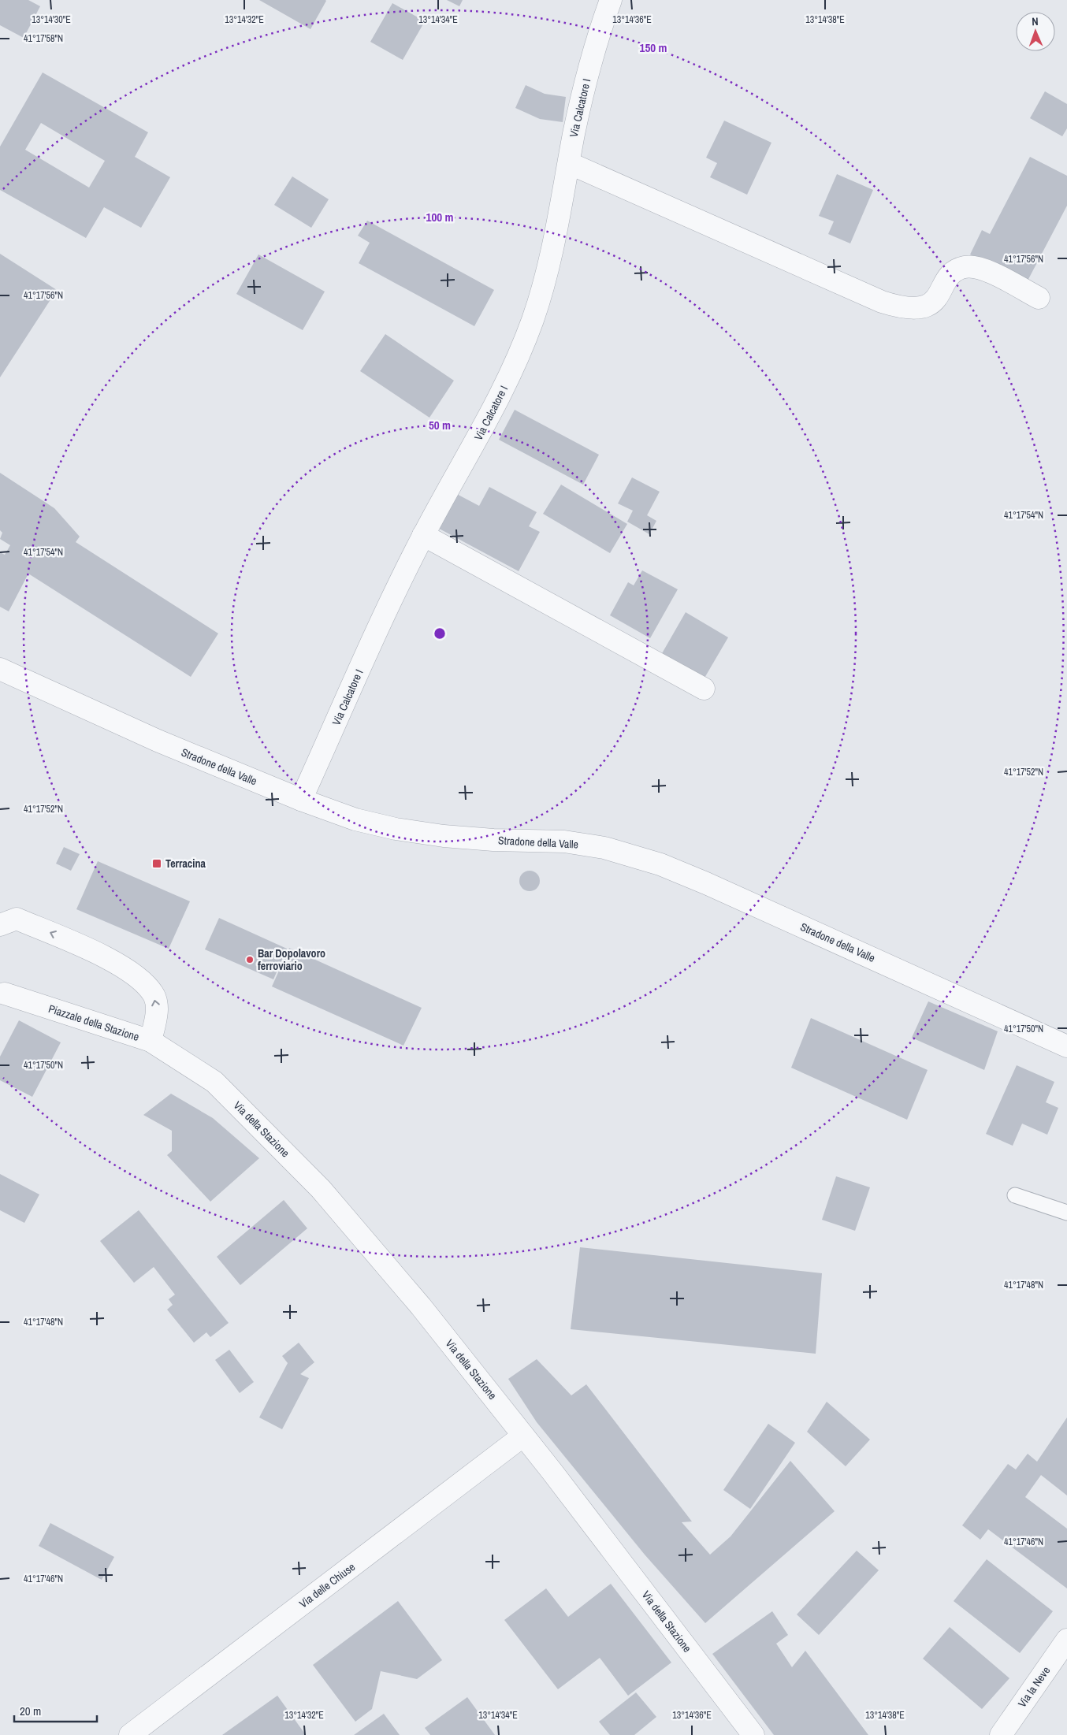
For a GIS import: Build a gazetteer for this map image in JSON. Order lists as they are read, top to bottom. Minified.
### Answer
{"streets":{"street":["Via Calcatore I","Stradone della Valle","Piazzale della Stazione","Via della Stazione","Via delle Chiuse","Via la Neve"]},"crossings":[["Via Calcatore I","Stradone della Valle"],["Piazzale della Stazione","Via della Stazione"],["Via della Stazione","Via delle Chiuse"]],"places":{"transit":["Terracina"],"other":["Bar Dopolavoro ferroviario"]},"scale_bar":"20 m","north":"top","coordinates":["13°14'30\"E","13°14'32\"E","13°14'34\"E","13°14'36\"E","13°14'38\"E","41°17'58\"N","41°17'56\"N","41°17'54\"N","41°17'52\"N","41°17'50\"N","41°17'48\"N","41°17'46\"N"],"rings":["150 m","100 m","50 m"]}
